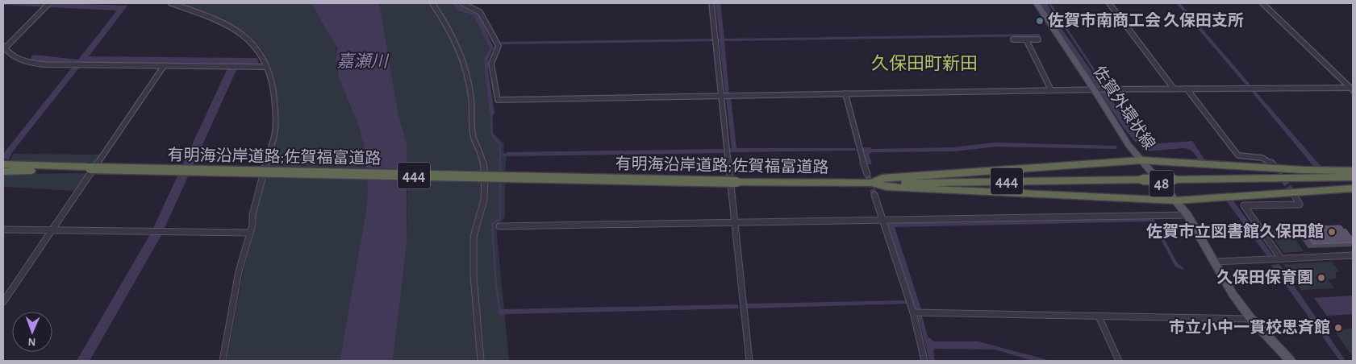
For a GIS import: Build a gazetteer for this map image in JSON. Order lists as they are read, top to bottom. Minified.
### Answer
{"streets":{"highway":["有明海沿岸道路;佐賀福富道路","444"],"main road":["佐賀外環状線","48"]},"districts":["久保田町新田"],"water":["嘉瀬川"],"places":["佐賀市南商工会 久保田支所","佐賀市立図書館久保田館","久保田保育園","市立小中一貫校思斉館"],"north":"bottom"}
